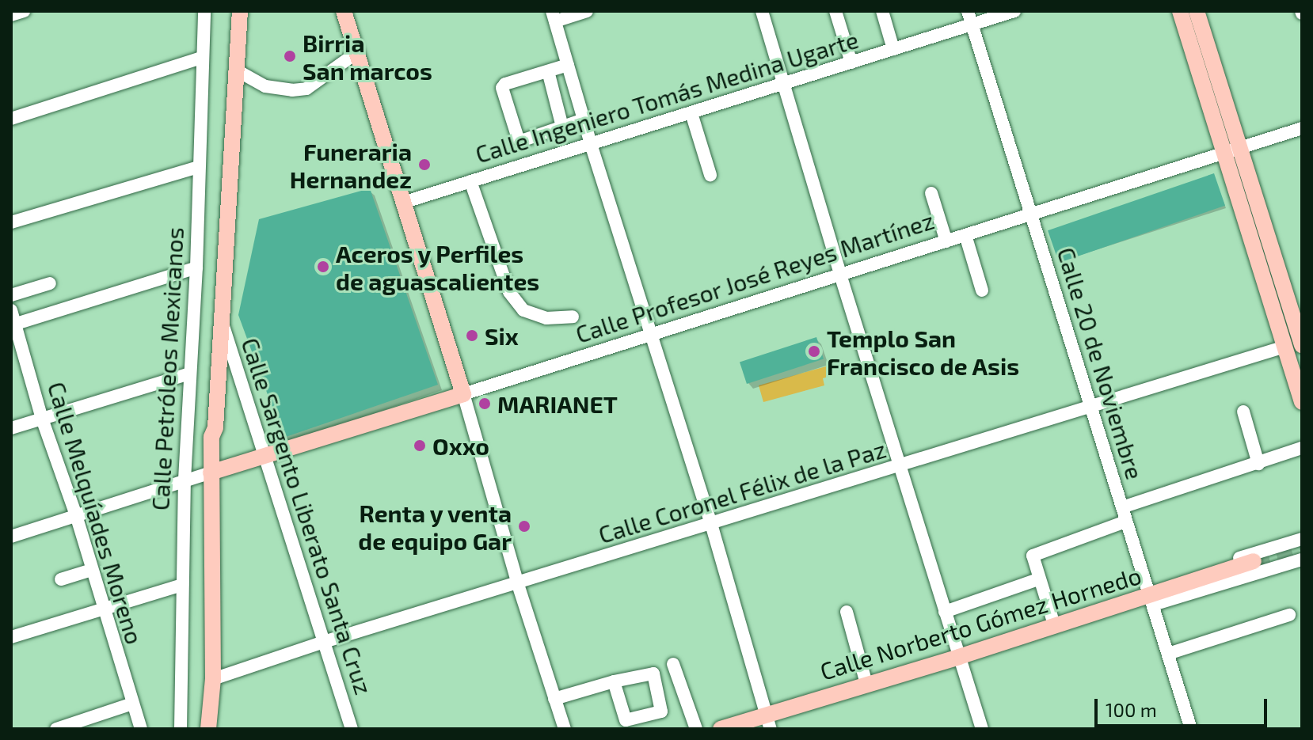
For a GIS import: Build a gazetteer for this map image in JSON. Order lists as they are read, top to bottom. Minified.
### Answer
{"streets":{"main road":["Calle Profesor José Reyes Martínez","Calle Norberto Gómez Hornedo"],"street":["Calle Ingeniero Tomás Medina Ugarte","Calle 20 de Noviembre","Calle Petróleos Mexicanos","Calle Coronel Félix de la Paz","Calle Melquíades Moreno","Calle Sargento Liberato Santa Cruz"]},"crossings":[["Calle Ingeniero Tomás Medina Ugarte","Calle 20 de Noviembre"],["Calle Profesor José Reyes Martínez","Calle 20 de Noviembre"],["Calle Profesor José Reyes Martínez","Calle Petróleos Mexicanos"],["Calle Profesor José Reyes Martínez","Calle Melquíades Moreno"],["Calle Profesor José Reyes Martínez","Calle Sargento Liberato Santa Cruz"],["Calle 20 de Noviembre","Calle Coronel Félix de la Paz"],["Calle 20 de Noviembre","Calle Norberto Gómez Hornedo"],["Calle Coronel Félix de la Paz","Calle Sargento Liberato Santa Cruz"]],"places":["Birria San marcos","Funeraria Hernandez","Aceros y Perfiles de aguascalientes","Six","Templo San Francisco de Asis","MARIANET","Oxxo","Renta y venta de equipo Gar"],"scale_bar":"100 m"}
